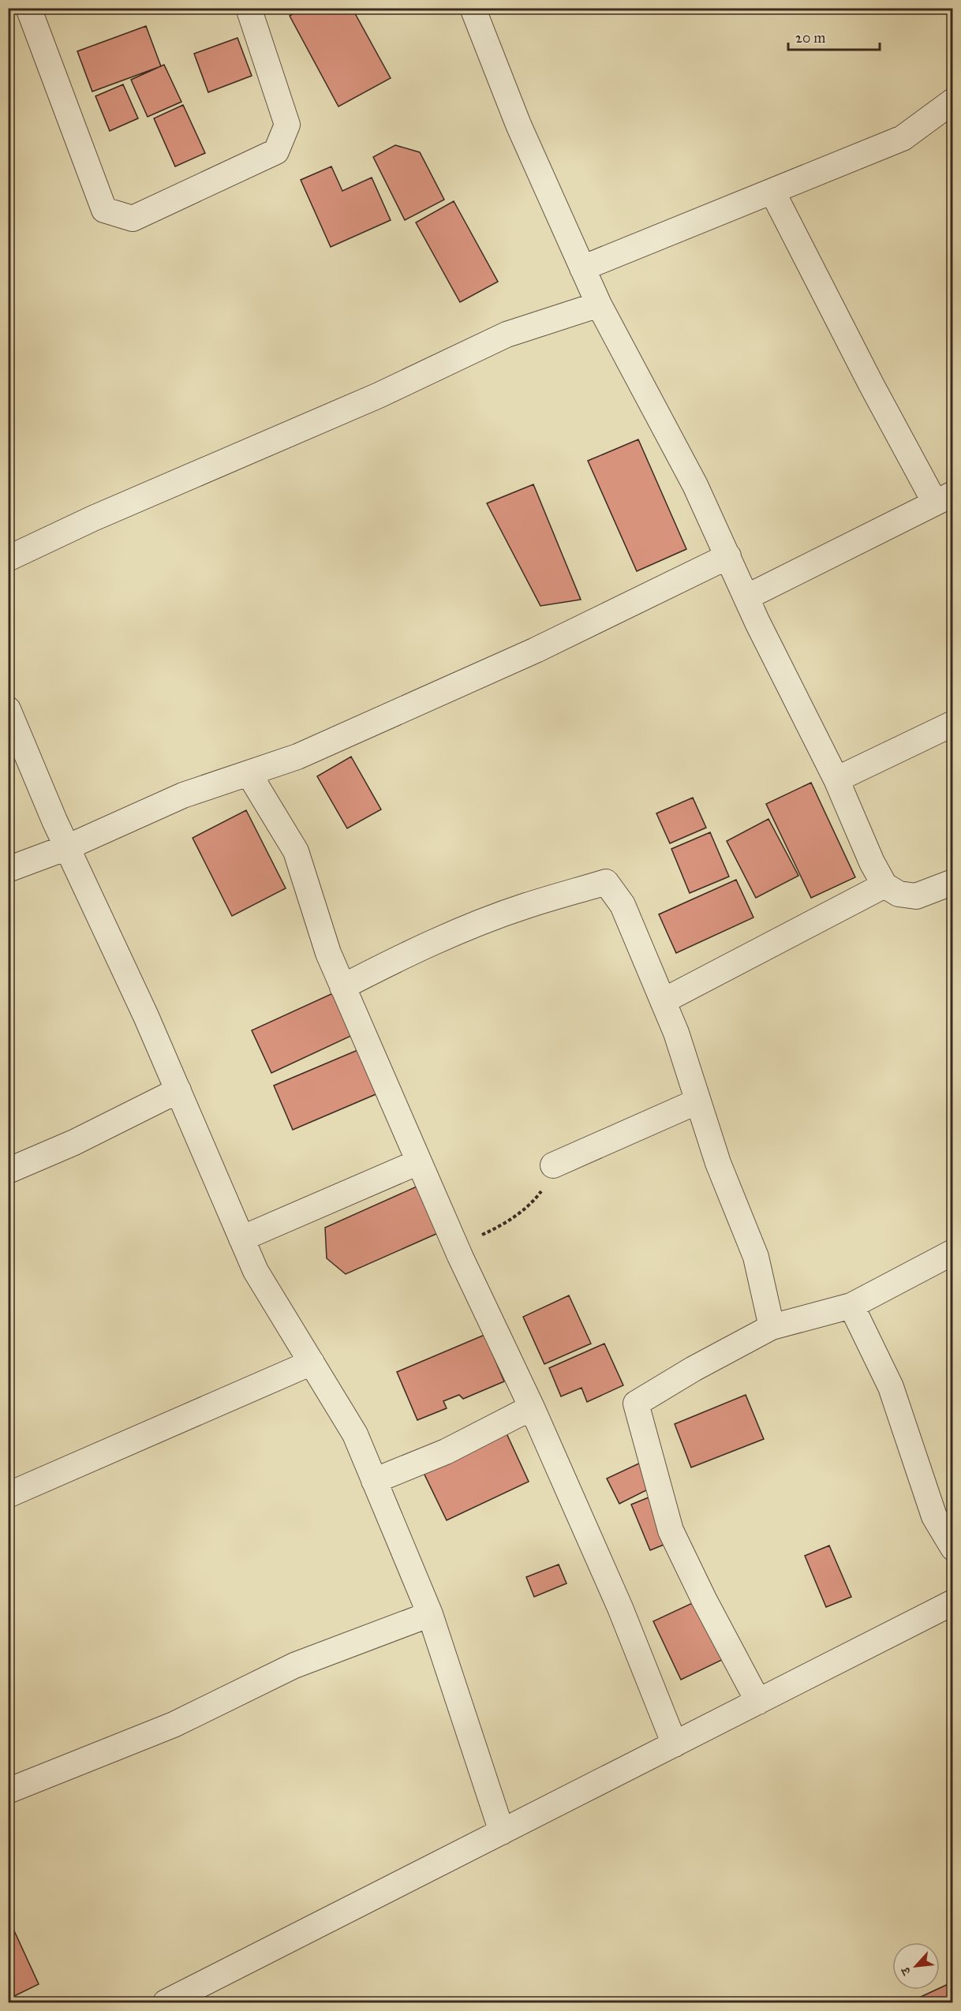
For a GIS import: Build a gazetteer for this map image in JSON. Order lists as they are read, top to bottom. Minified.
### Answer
{"scale_bar":"20 m","north":"bottom left"}
